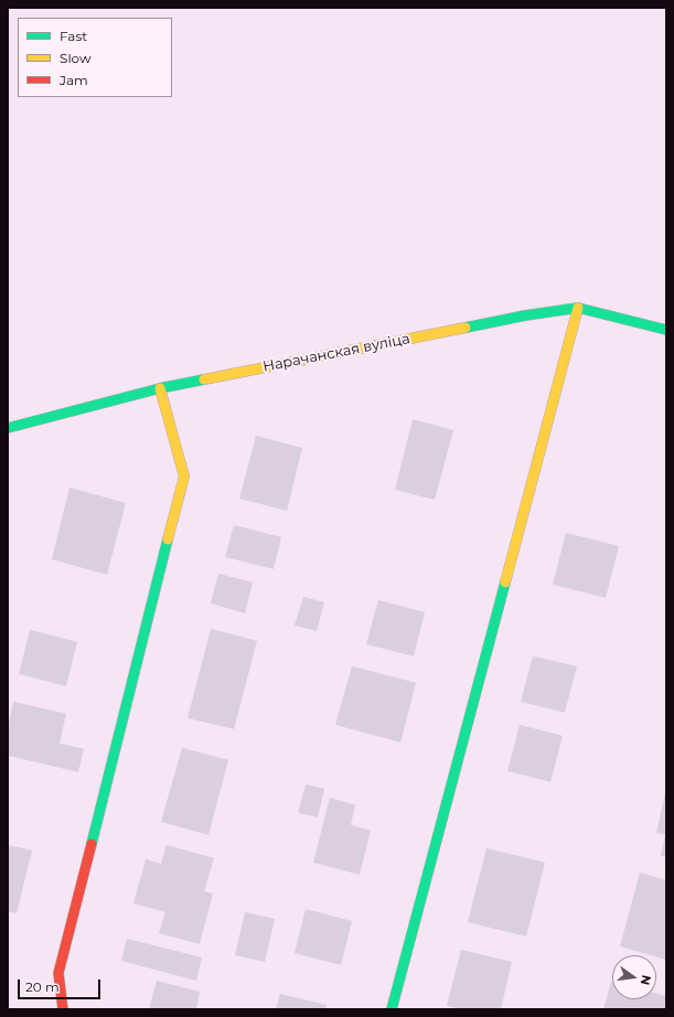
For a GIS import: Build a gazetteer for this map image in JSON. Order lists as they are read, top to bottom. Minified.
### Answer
{"streets":{"street":["Нарачанская вуліца"]},"legend":["Fast","Slow","Jam"],"scale_bar":"20 m","north":"right"}
